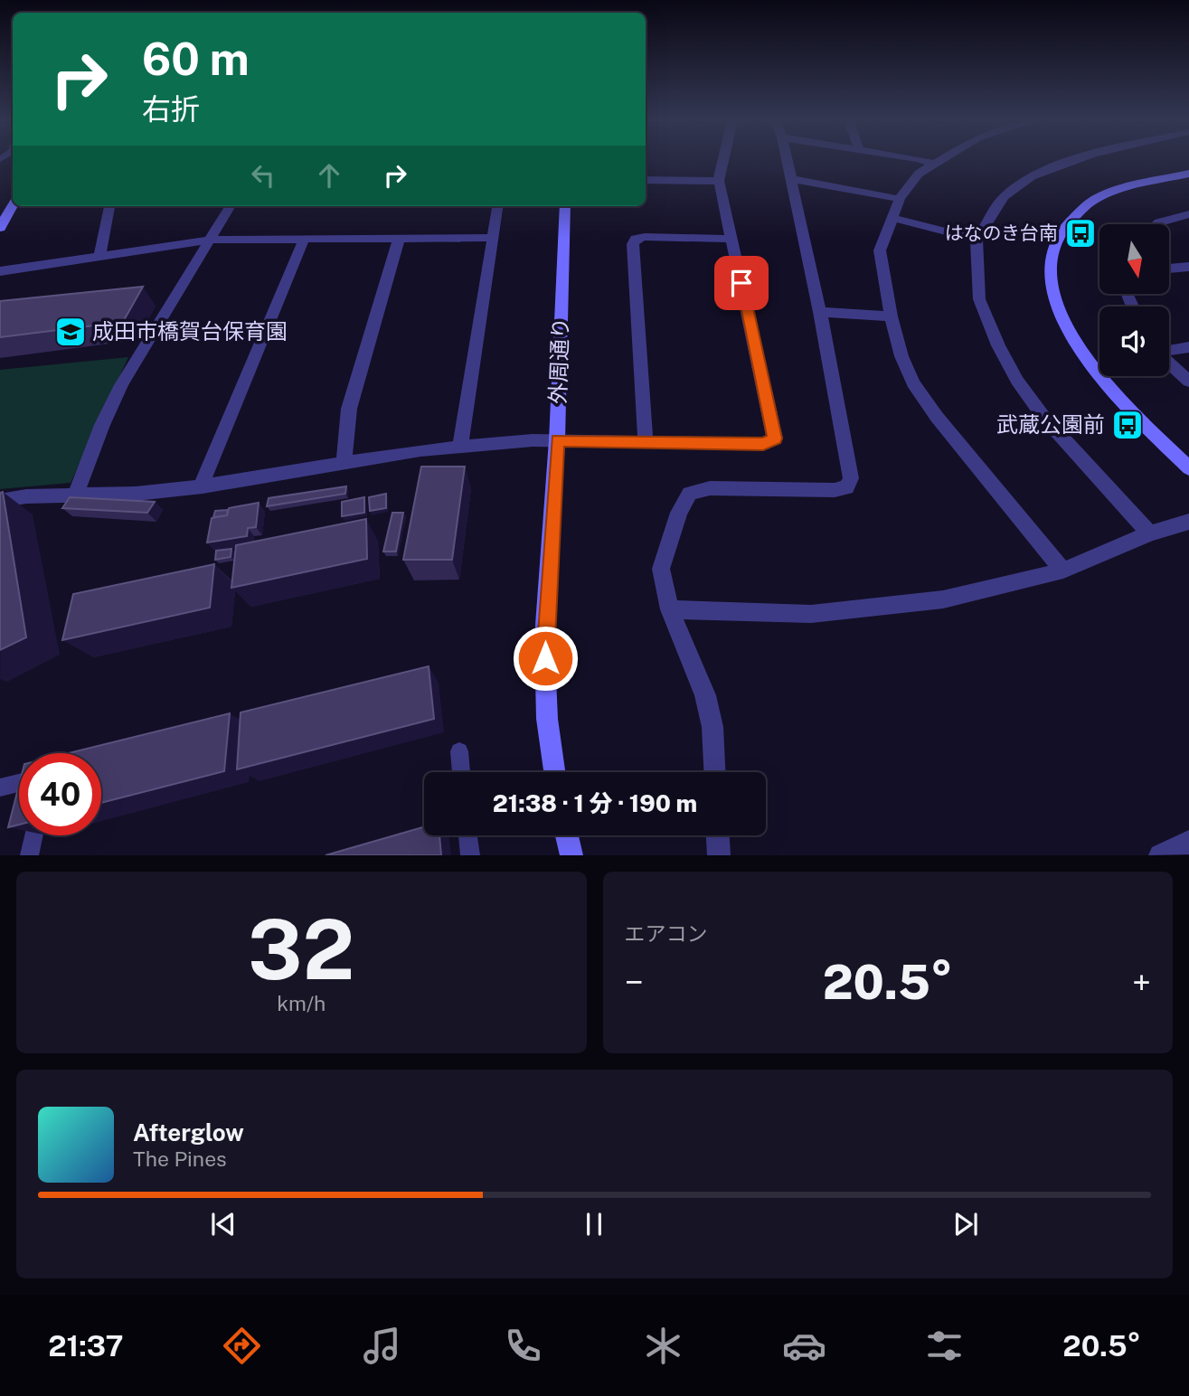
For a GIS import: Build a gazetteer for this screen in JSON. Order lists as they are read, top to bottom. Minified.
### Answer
{"streets":{"street":["外周通り"]},"places":{"bus stop":["はなのき台南","武蔵公園前"],"school or university":["成田市橋賀台保育園"]},"north":"bottom","page":{"turn":["60 m","右折"],"limit":"40","trip":"21:38 · 1 分 · 190 m","tile":[["32","km/h"],"エアコン"],"heat":["−","20.5°","+"],"song":["Afterglow","The Pines"],"tabs":["21:37","20.5°"]}}
